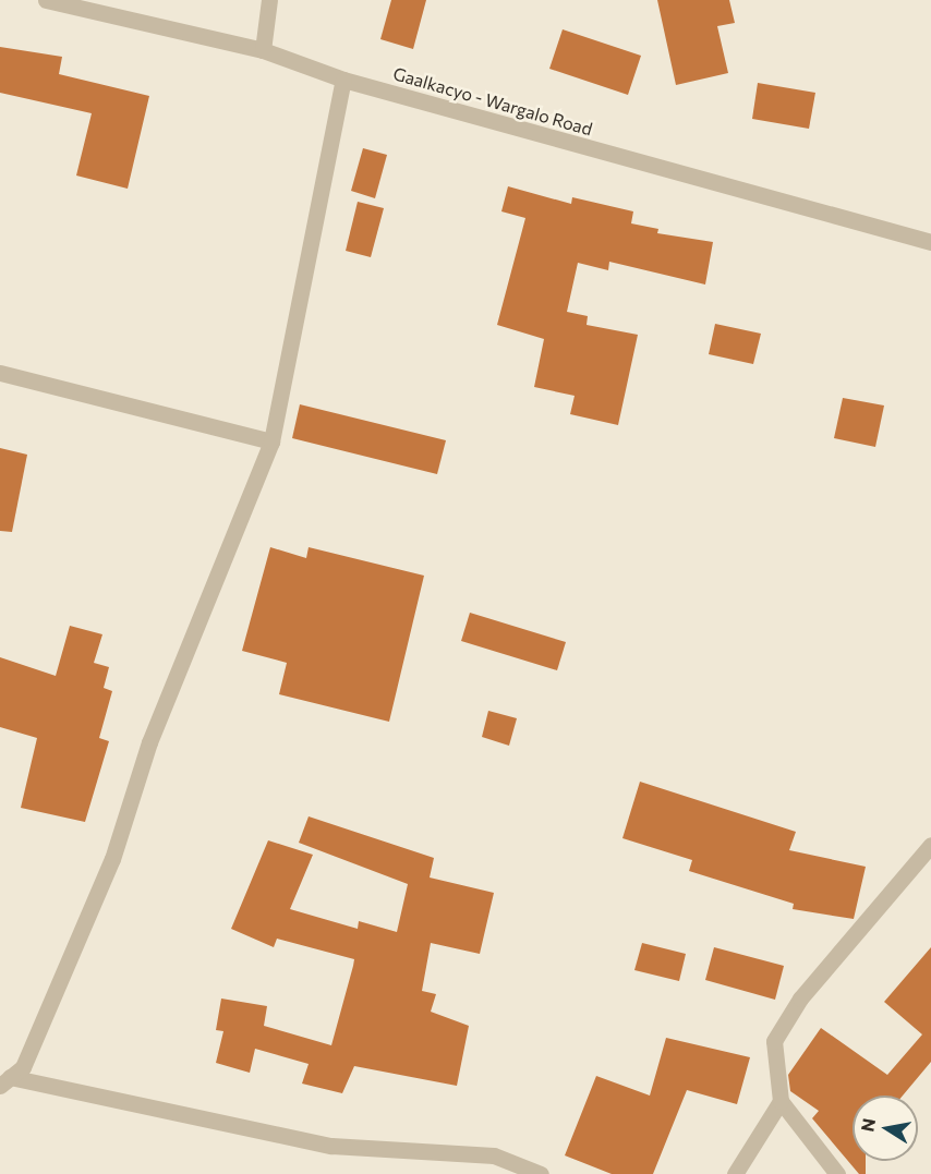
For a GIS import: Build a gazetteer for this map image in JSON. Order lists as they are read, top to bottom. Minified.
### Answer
{"streets":{"street":["Gaalkacyo - Wargalo Road"]},"north":"left"}
